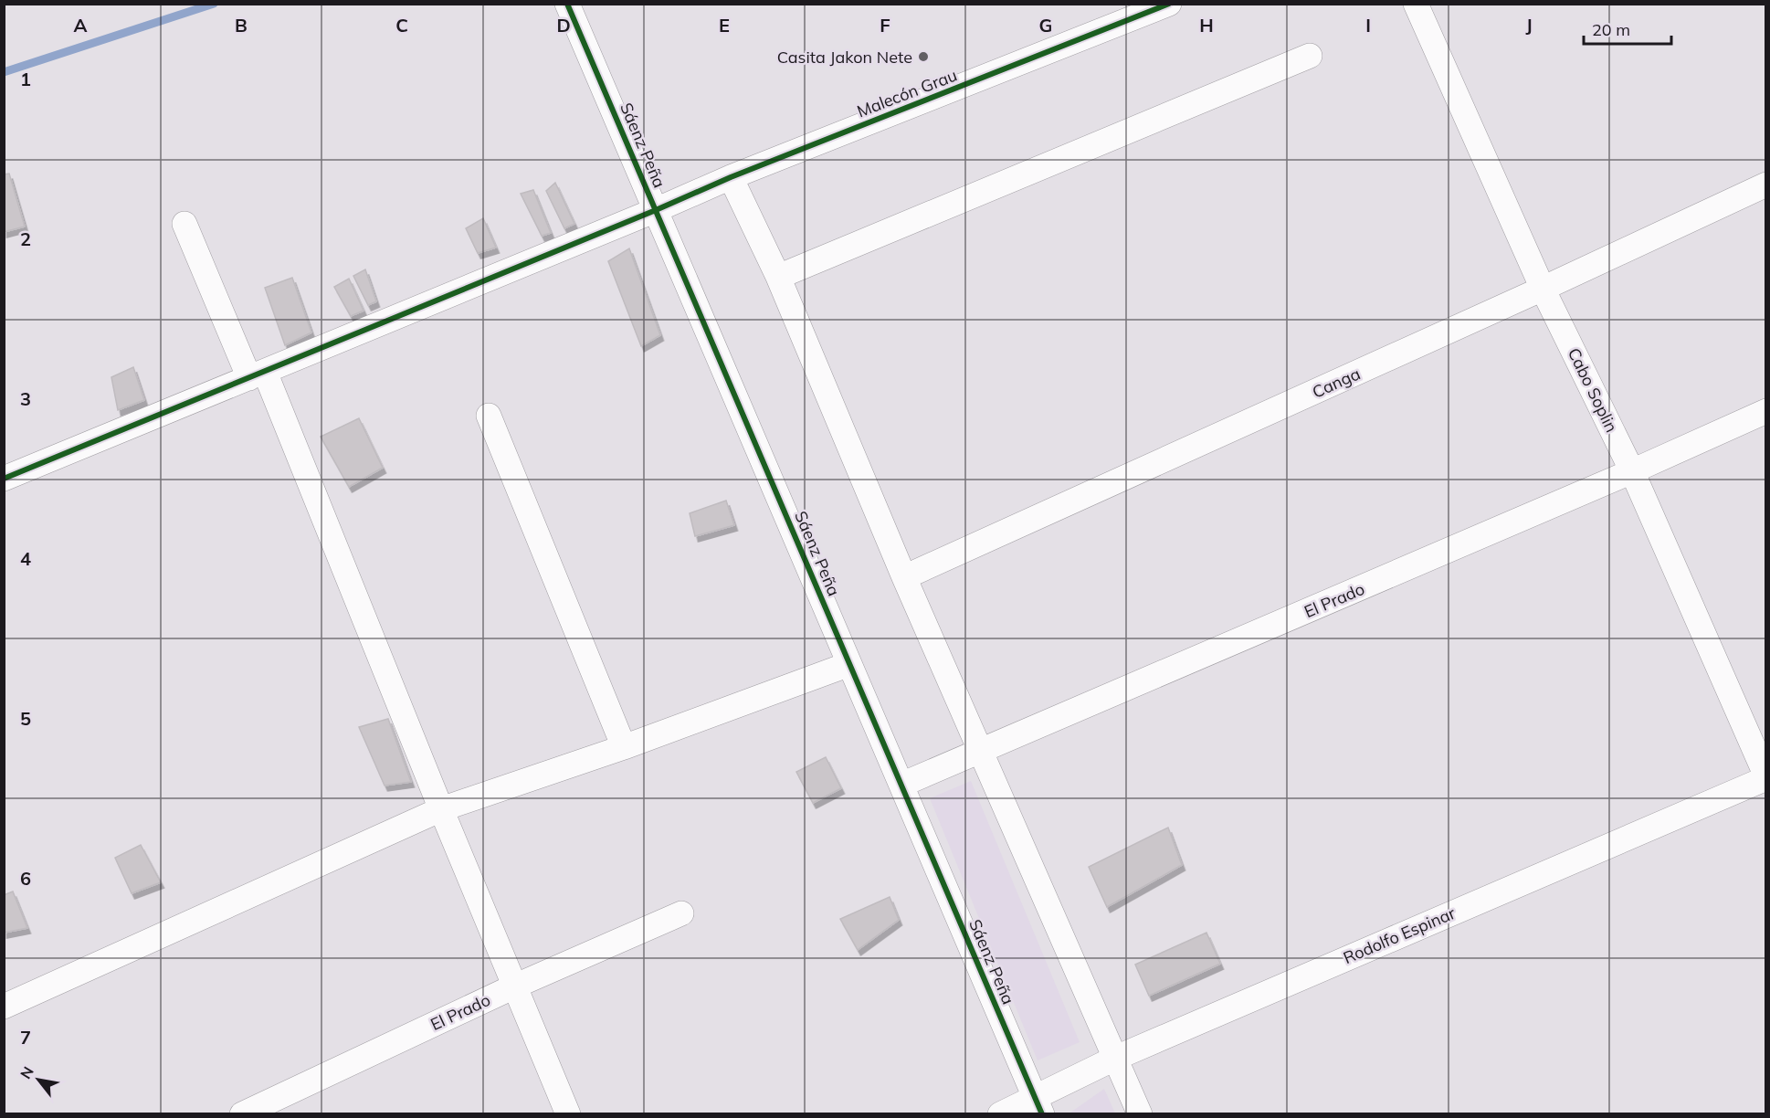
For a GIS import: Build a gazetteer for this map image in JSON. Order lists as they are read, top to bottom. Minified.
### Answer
{"streets":{"street":["Malecón Grau","Sáenz Peña","Canga","Cabo Soplin","El Prado","Rodolfo Espinar"]},"crossings":[["Malecón Grau","Sáenz Peña"],["Sáenz Peña","El Prado"],["Sáenz Peña","Rodolfo Espinar"],["Canga","Cabo Soplin"],["Cabo Soplin","El Prado"],["Cabo Soplin","Rodolfo Espinar"]],"places":["Casita Jakon Nete"],"scale_bar":"20 m","north":"top left","grid":{"columns":["A","B","C","D","E","F","G","H","I","J"],"rows":["1","2","3","4","5","6","7"]}}
